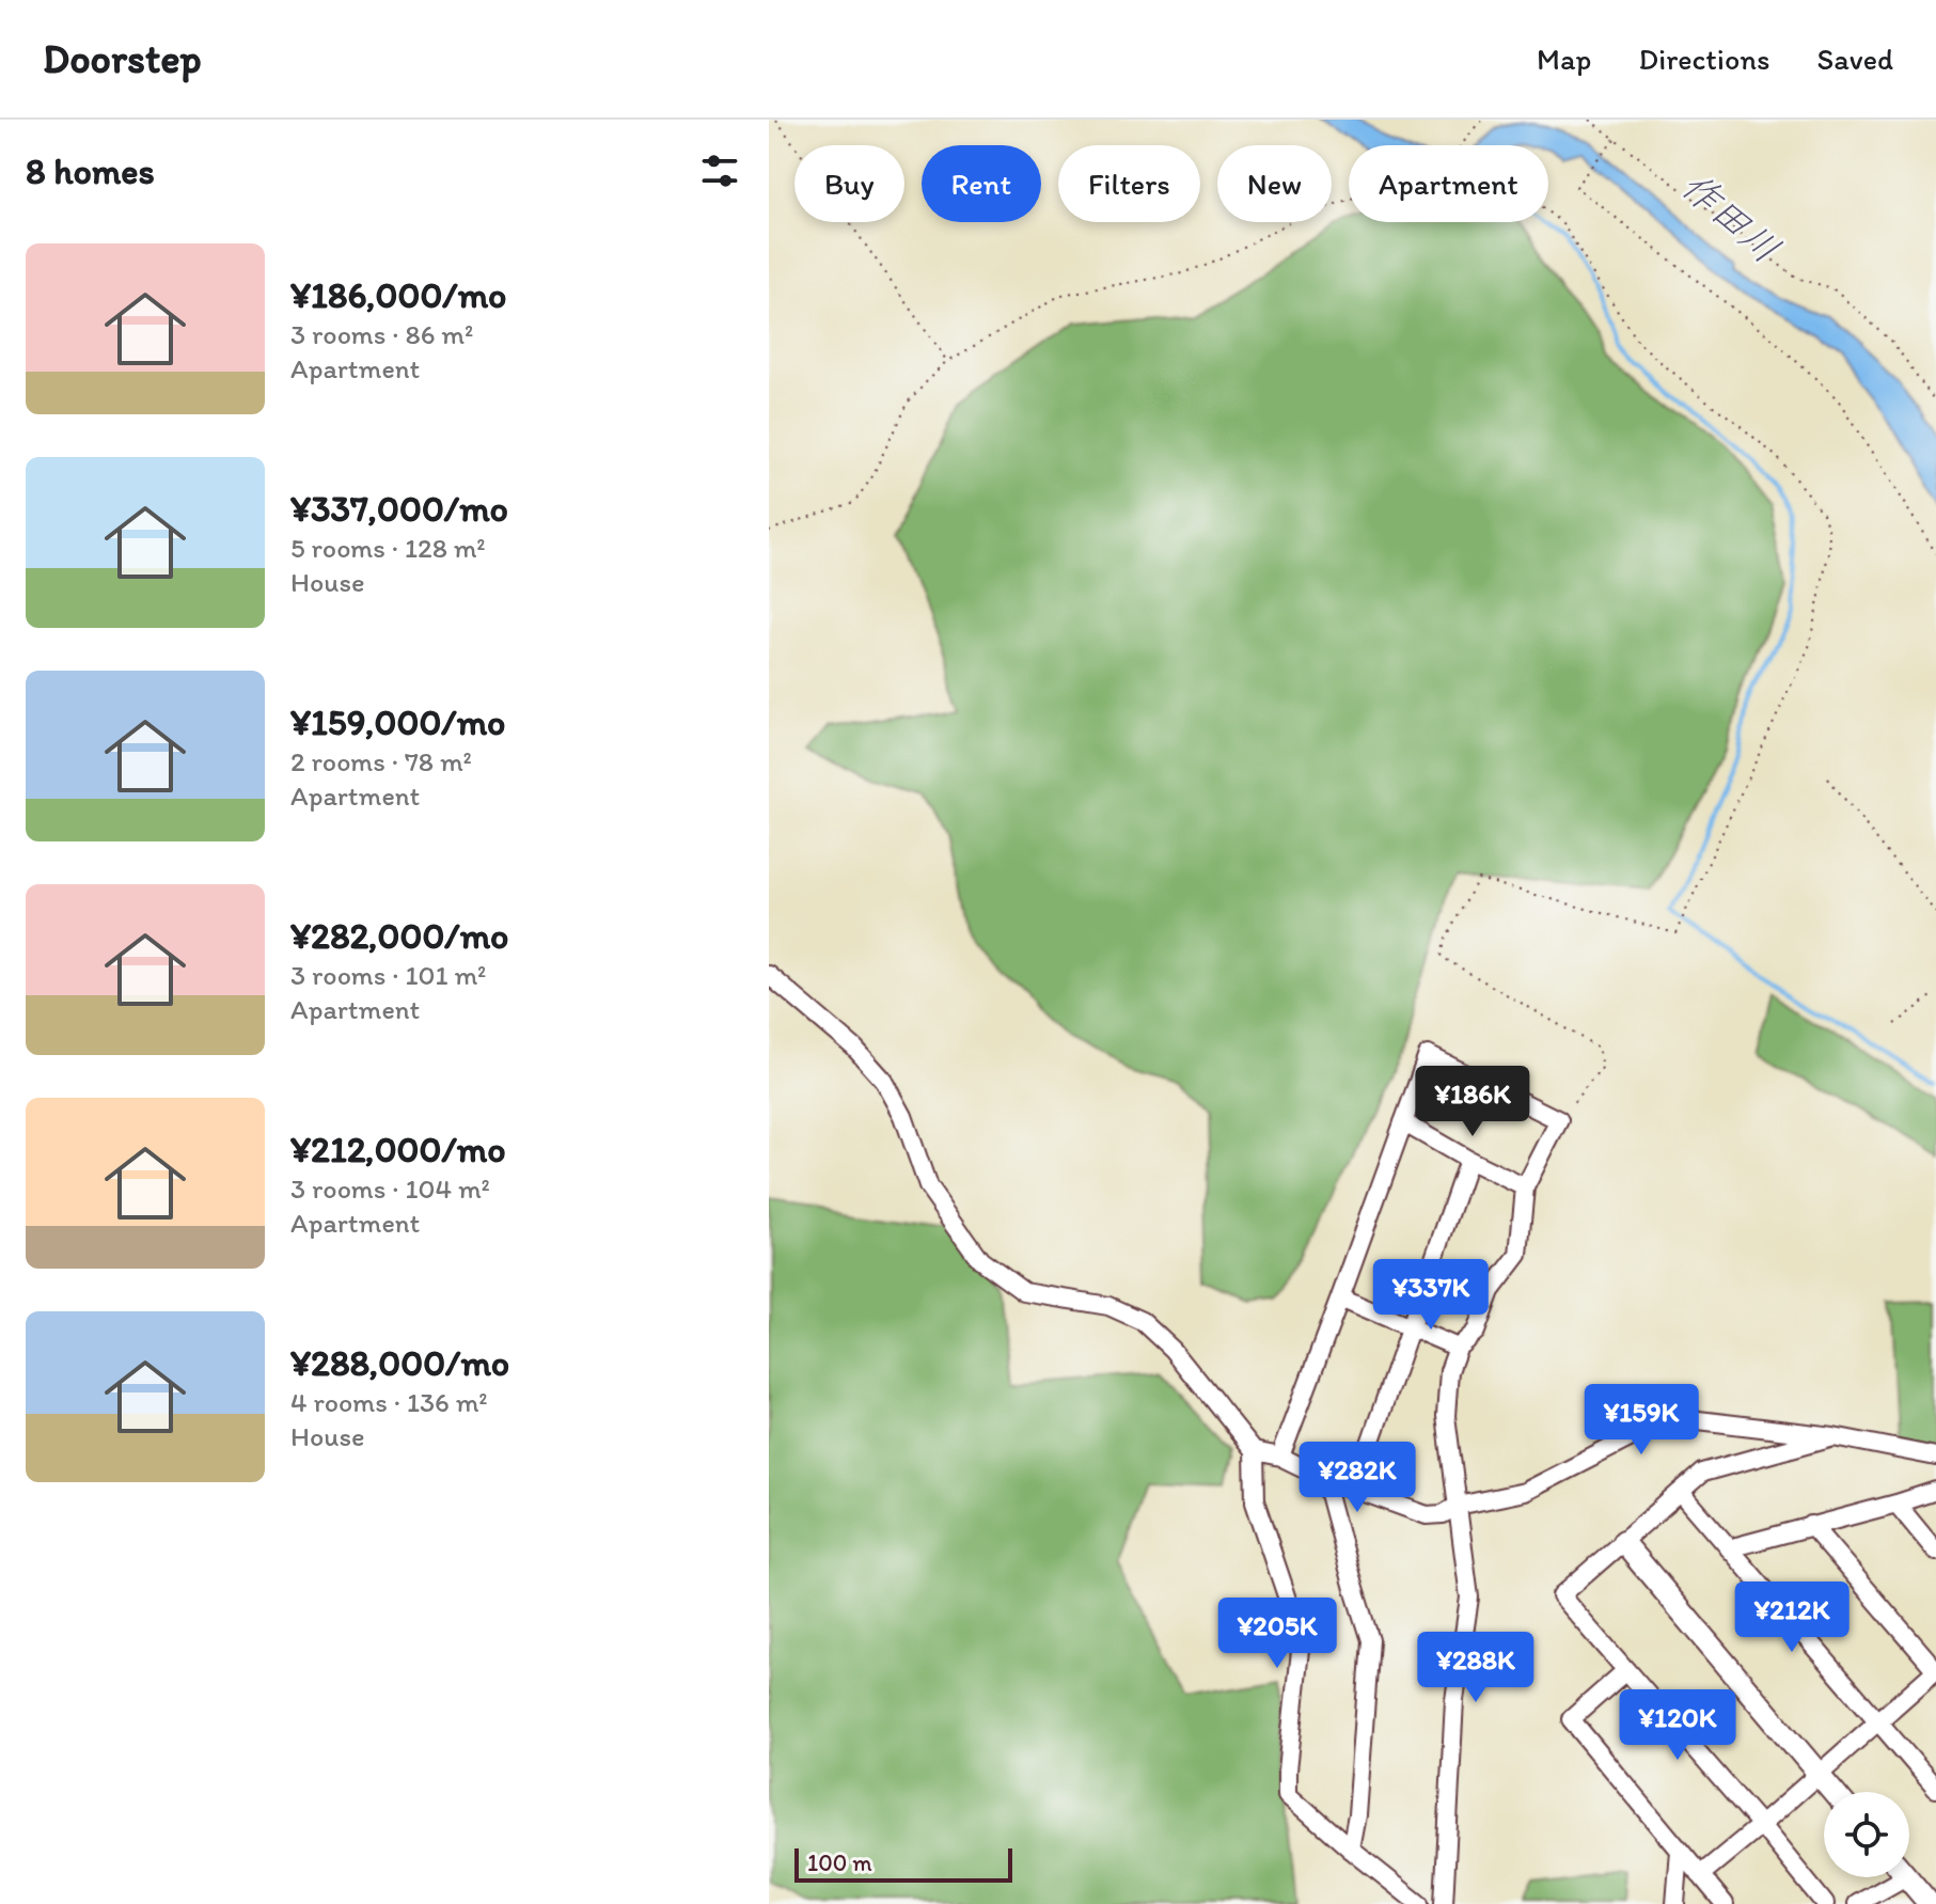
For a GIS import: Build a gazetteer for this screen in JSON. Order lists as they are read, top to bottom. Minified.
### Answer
{"water":["作田川"],"scale_bar":"100 m","page":{"header":"Doorstep","nav":["Map","Directions","Saved"],"heading":"8 homes","chip":["Buy","Rent","Filters","New","Apartment"],"list":[{"name":"¥186,000/mo","note":"3 rooms · 86 m² · Apartment"},{"name":"¥337,000/mo","note":"5 rooms · 128 m² · House"},{"name":"¥159,000/mo","note":"2 rooms · 78 m² · Apartment"},{"name":"¥282,000/mo","note":"3 rooms · 101 m² · Apartment"},{"name":"¥212,000/mo","note":"3 rooms · 104 m² · Apartment"},{"name":"¥288,000/mo","note":"4 rooms · 136 m² · House"}],"price":["¥186K","¥337K","¥159K","¥282K","¥212K","¥205K","¥288K","¥120K"],"scale":"100 m"}}
